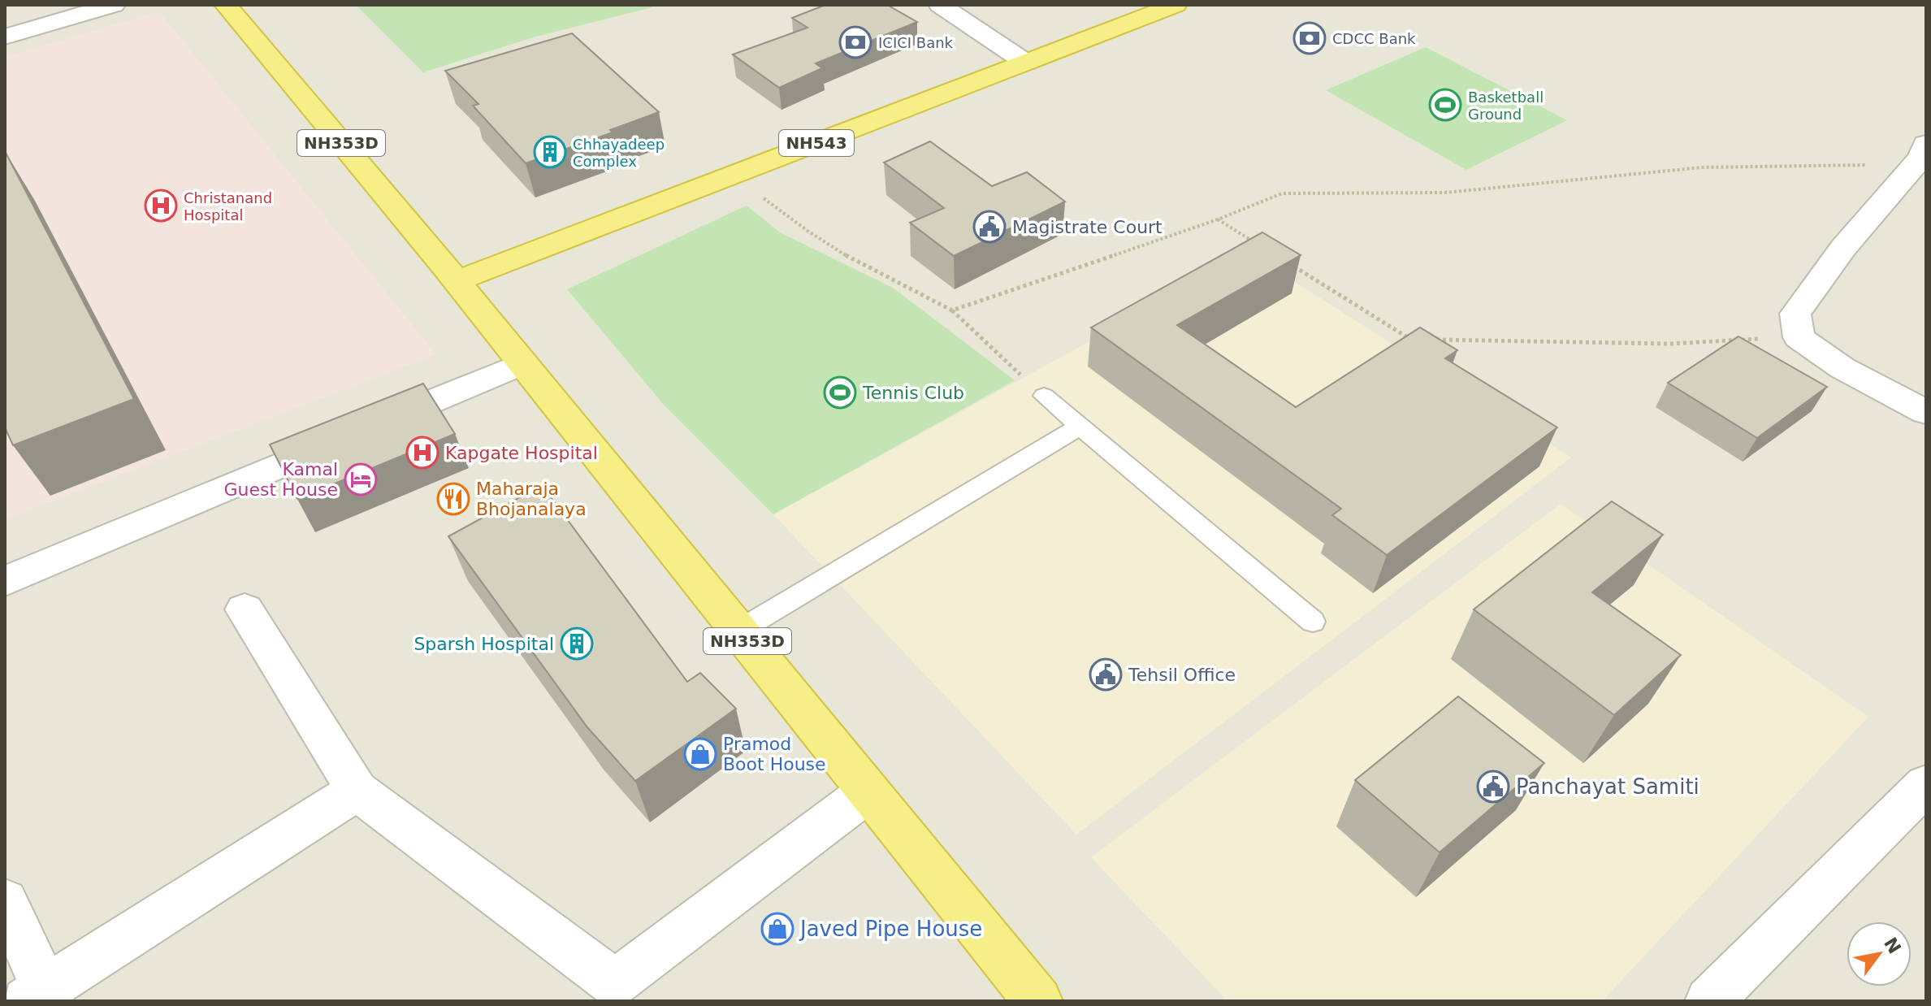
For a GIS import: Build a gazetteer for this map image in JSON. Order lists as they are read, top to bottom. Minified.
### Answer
{"streets":{"highway":["NH353D","NH543"]},"crossings":[["NH353D","NH543"]],"places":{"bank":["CDCC Bank","ICICI Bank"],"sports":["Basketball Ground","Tennis Club"],"building":["Chhayadeep Complex","Sparsh Hospital"],"hospital":["Christanand Hospital","Kapgate Hospital"],"public building":["Magistrate Court","Tehsil Office","Panchayat Samiti"],"hotel":["Kamal Guest House"],"restaurant":["Maharaja Bhojanalaya"],"shop":["Pramod Boot House","Javed Pipe House"]},"north":"top right"}
